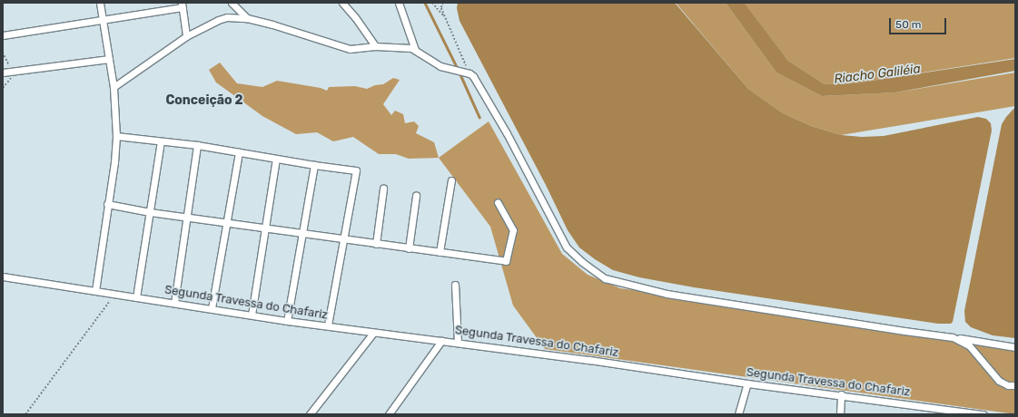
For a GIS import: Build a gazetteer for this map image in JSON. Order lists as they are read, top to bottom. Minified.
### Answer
{"streets":{"street":["Segunda Travessa do Chafariz"]},"districts":["Conceição 2"],"water":["Riacho Galiléia"],"scale_bar":"50 m"}
